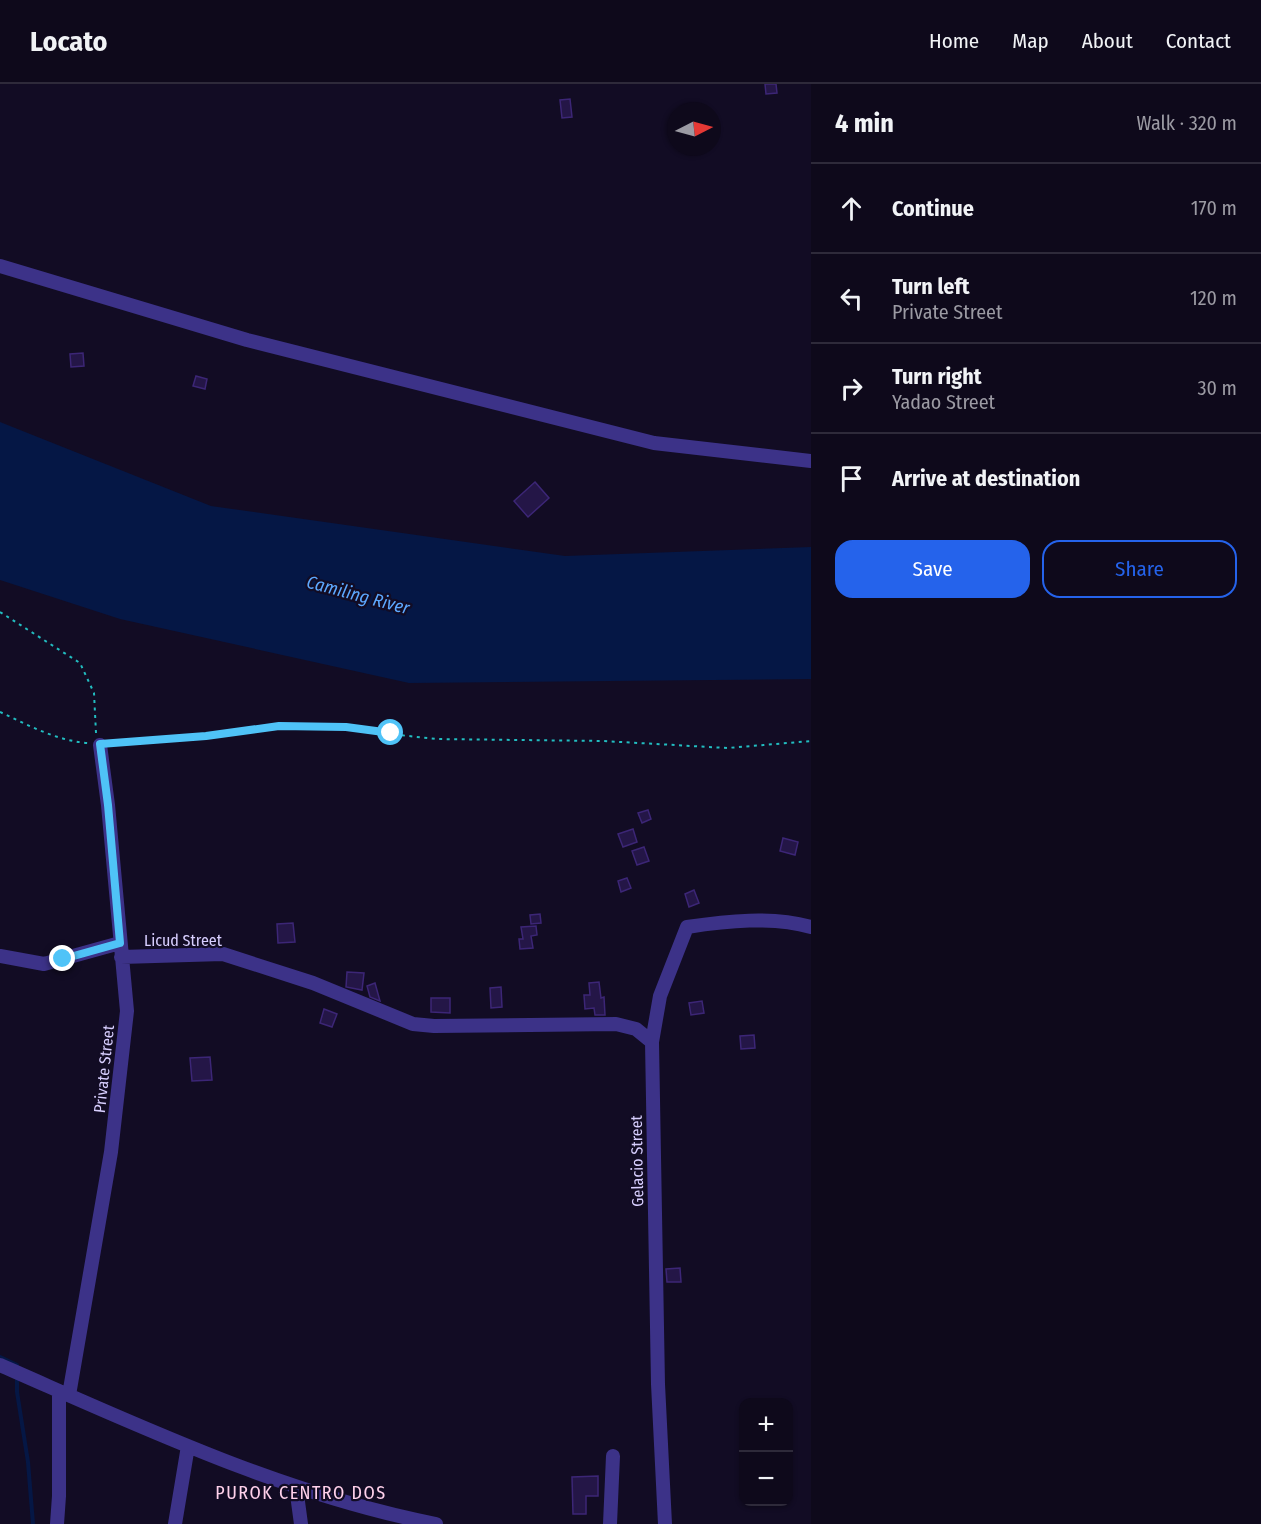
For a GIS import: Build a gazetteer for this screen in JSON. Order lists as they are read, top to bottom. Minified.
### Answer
{"streets":{"street":["Licud Street","Private Street","Gelacio Street"]},"crossings":[["Licud Street","Private Street"],["Licud Street","Gelacio Street"]],"districts":["PUROK CENTRO DOS"],"water":["Camiling River"],"north":"right","page":{"header":"Locato","nav":["Home","Map","About","Contact"],"heading":["4 min","Walk · 320 m"],"list":[["Continue","170 m"],["Turn left","Private Street","120 m"],["Turn right","Yadao Street","30 m"],"Arrive at destination"],"buttons":["Save","Share"],"map_buttons":["+","−"]}}
